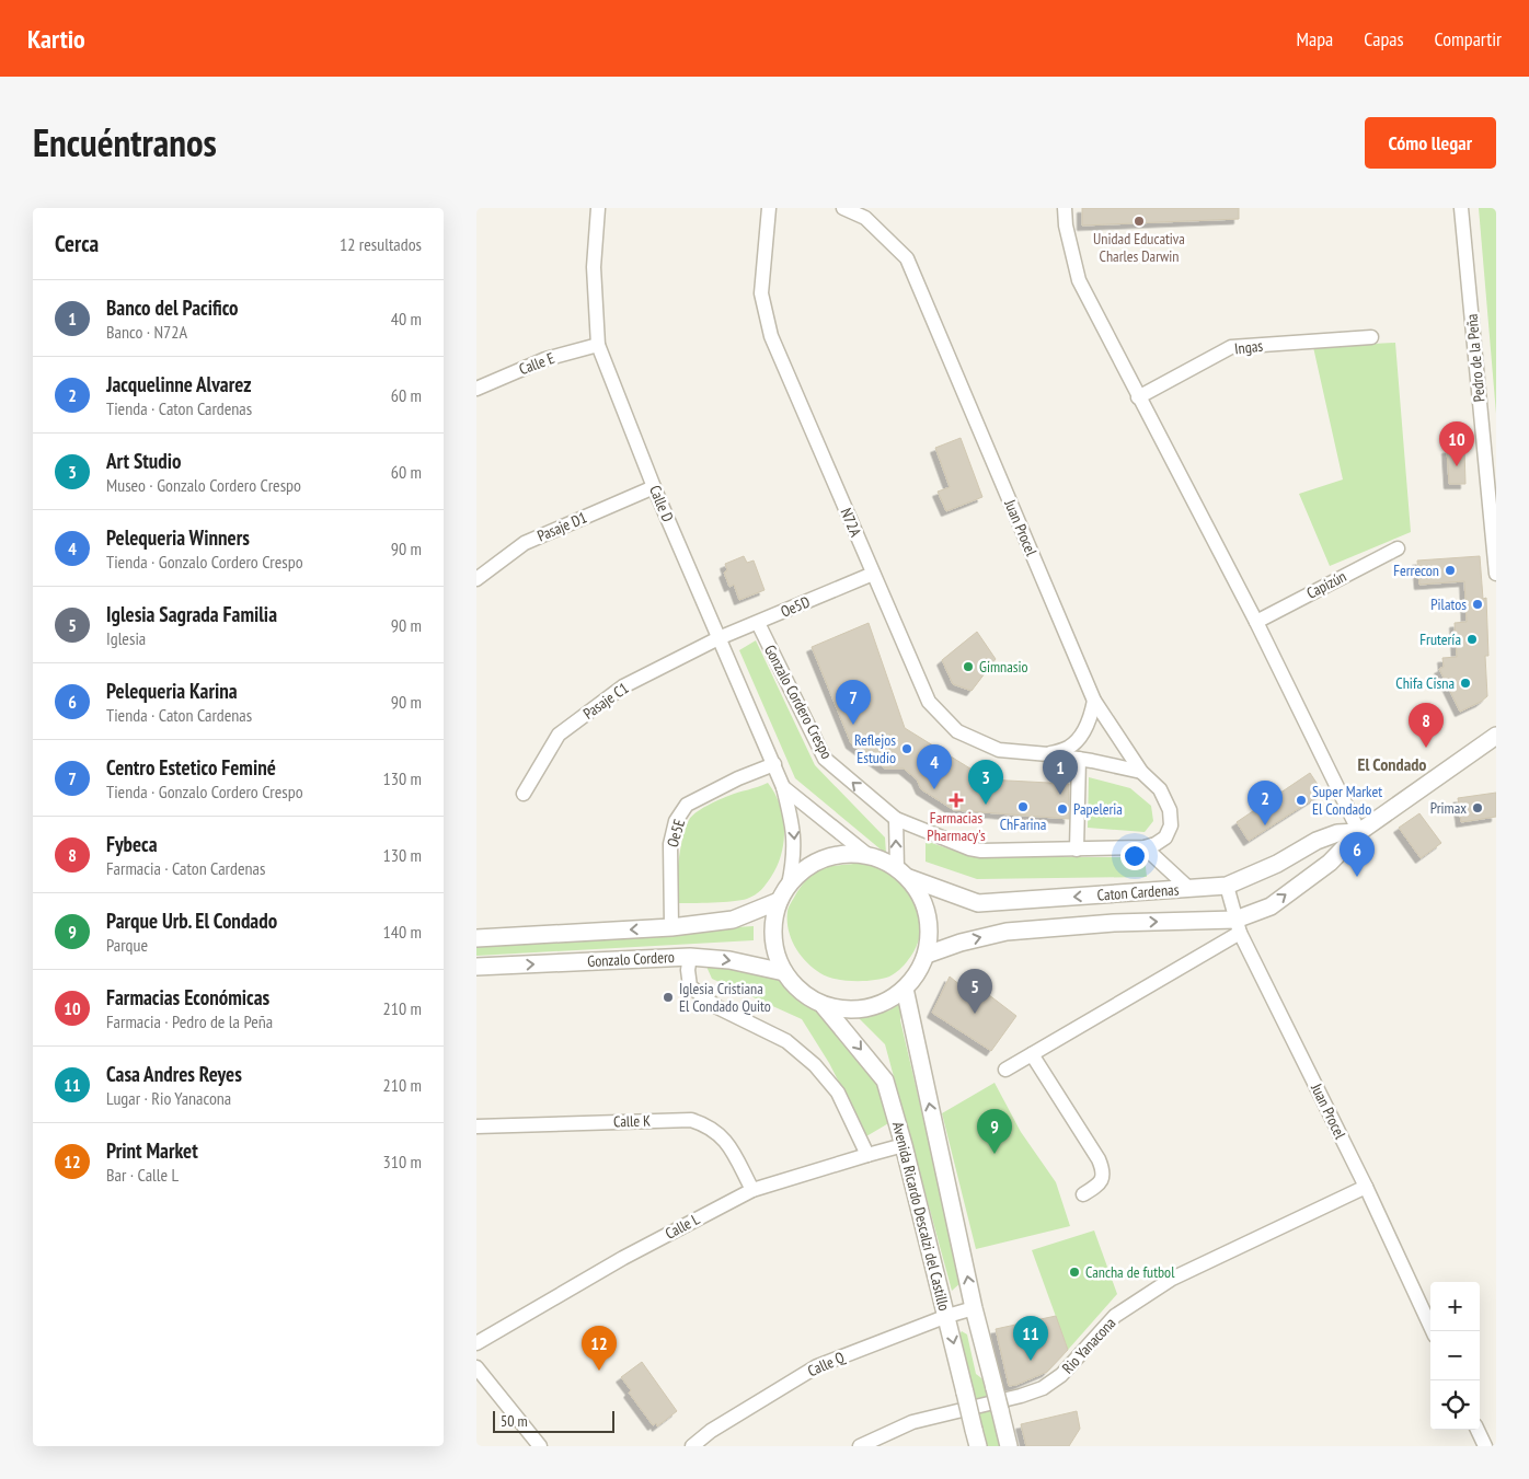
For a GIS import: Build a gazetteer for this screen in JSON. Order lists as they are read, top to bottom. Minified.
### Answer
{"streets":{"street":["Ingas","Pedro de la Peña","Calle E","Calle D","N72A","Pasaje D1","Juan Procel","Capizún","Oe5D","Pasaje C1","Gonzalo Cordero Crespo","Oe5E","Caton Cardenas","Gonzalo Cordero","Calle K","Avenida Ricardo Descalzi del Castillo","Calle L","Rio Yanacona","Calle Q"]},"crossings":[["Calle E","Calle D"],["Calle D","Pasaje D1"],["Calle D","Oe5D"],["Calle D","Pasaje C1"],["Calle D","Oe5E"],["Calle D","Caton Cardenas"],["Calle D","Gonzalo Cordero"],["Calle D","Avenida Ricardo Descalzi del Castillo"],["N72A","Juan Procel"],["N72A","Oe5D"],["Juan Procel","Gonzalo Cordero Crespo"],["Juan Procel","Caton Cardenas"],["Juan Procel","Rio Yanacona"],["Oe5D","Pasaje C1"],["Oe5D","Gonzalo Cordero Crespo"],["Oe5E","Gonzalo Cordero"],["Caton Cardenas","Gonzalo Cordero"],["Caton Cardenas","Avenida Ricardo Descalzi del Castillo"],["Gonzalo Cordero","Avenida Ricardo Descalzi del Castillo"],["Calle K","Calle L"],["Avenida Ricardo Descalzi del Castillo","Calle L"],["Avenida Ricardo Descalzi del Castillo","Calle Q"]],"districts":["El Condado"],"places":{"other":["Unidad Educativa Charles Darwin","Ferrecon","Pilatos","Frutería","Gimnasio","Chifa Cisna","Reflejos Estudio","Super Market El Condado","ChFarina","Primax","Papeleria","Iglesia Cristiana El Condado Quito","Cancha de futbol"],"health":["Farmacias Pharmacy's"]},"scale_bar":"50 m","page":{"header":"Kartio","nav":["Mapa","Capas","Compartir"],"title":"Encuéntranos","buttons":"Cómo llegar","heading":["Cerca","12 resultados"],"list":[{"mark":"1","name":"Banco del Pacifico","note":"Banco · N72A","value":"40 m"},{"mark":"2","name":"Jacquelinne Alvarez","note":"Tienda · Caton Cardenas","value":"60 m"},{"mark":"3","name":"Art Studio","note":"Museo · Gonzalo Cordero Crespo","value":"60 m"},{"mark":"4","name":"Pelequeria Winners","note":"Tienda · Gonzalo Cordero Crespo","value":"90 m"},{"mark":"5","name":"Iglesia Sagrada Familia","note":"Iglesia","value":"90 m"},{"mark":"6","name":"Pelequeria Karina","note":"Tienda · Caton Cardenas","value":"90 m"},{"mark":"7","name":"Centro Estetico Feminé","note":"Tienda · Gonzalo Cordero Crespo","value":"130 m"},{"mark":"8","name":"Fybeca","note":"Farmacia · Caton Cardenas","value":"130 m"},{"mark":"9","name":"Parque Urb. El Condado","note":"Parque","value":"140 m"},{"mark":"10","name":"Farmacias Económicas","note":"Farmacia · Pedro de la Peña","value":"210 m"},{"mark":"11","name":"Casa Andres Reyes","note":"Lugar · Rio Yanacona","value":"210 m"},{"mark":"12","name":"Print Market","note":"Bar · Calle L","value":"310 m"}],"pins":["10","7","8","4","1","3","2","6","5","9","11","12"],"map_buttons":["+","−"],"scale":"50 m"}}
